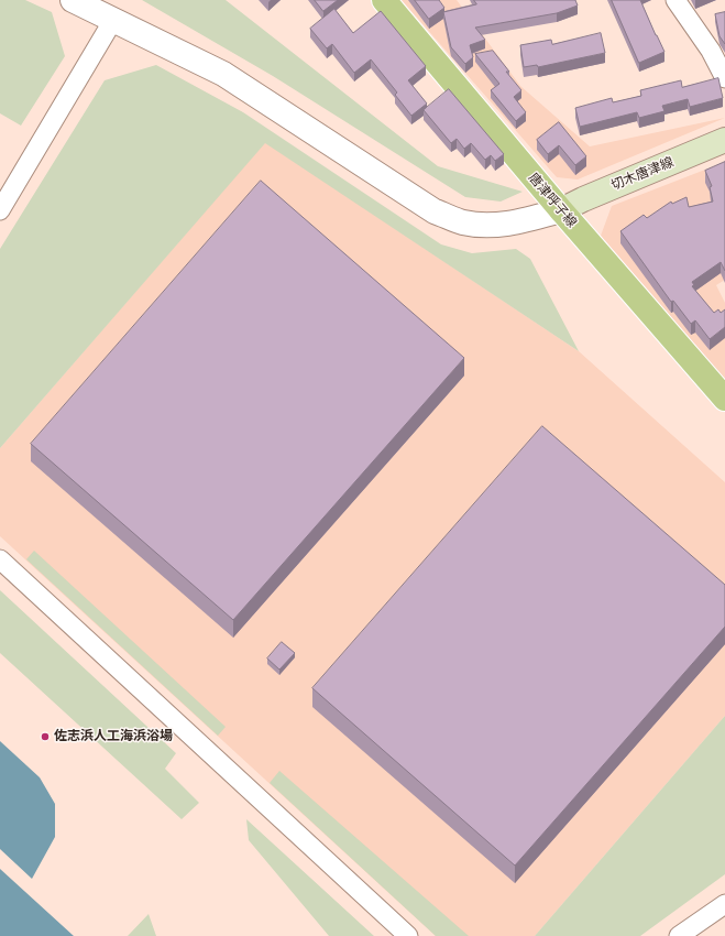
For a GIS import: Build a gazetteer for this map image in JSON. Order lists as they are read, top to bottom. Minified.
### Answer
{"streets":{"main road":["切木唐津線","唐津呼子線"]},"crossings":[["切木唐津線","唐津呼子線"]],"places":["佐志浜人工海浜浴場"]}
